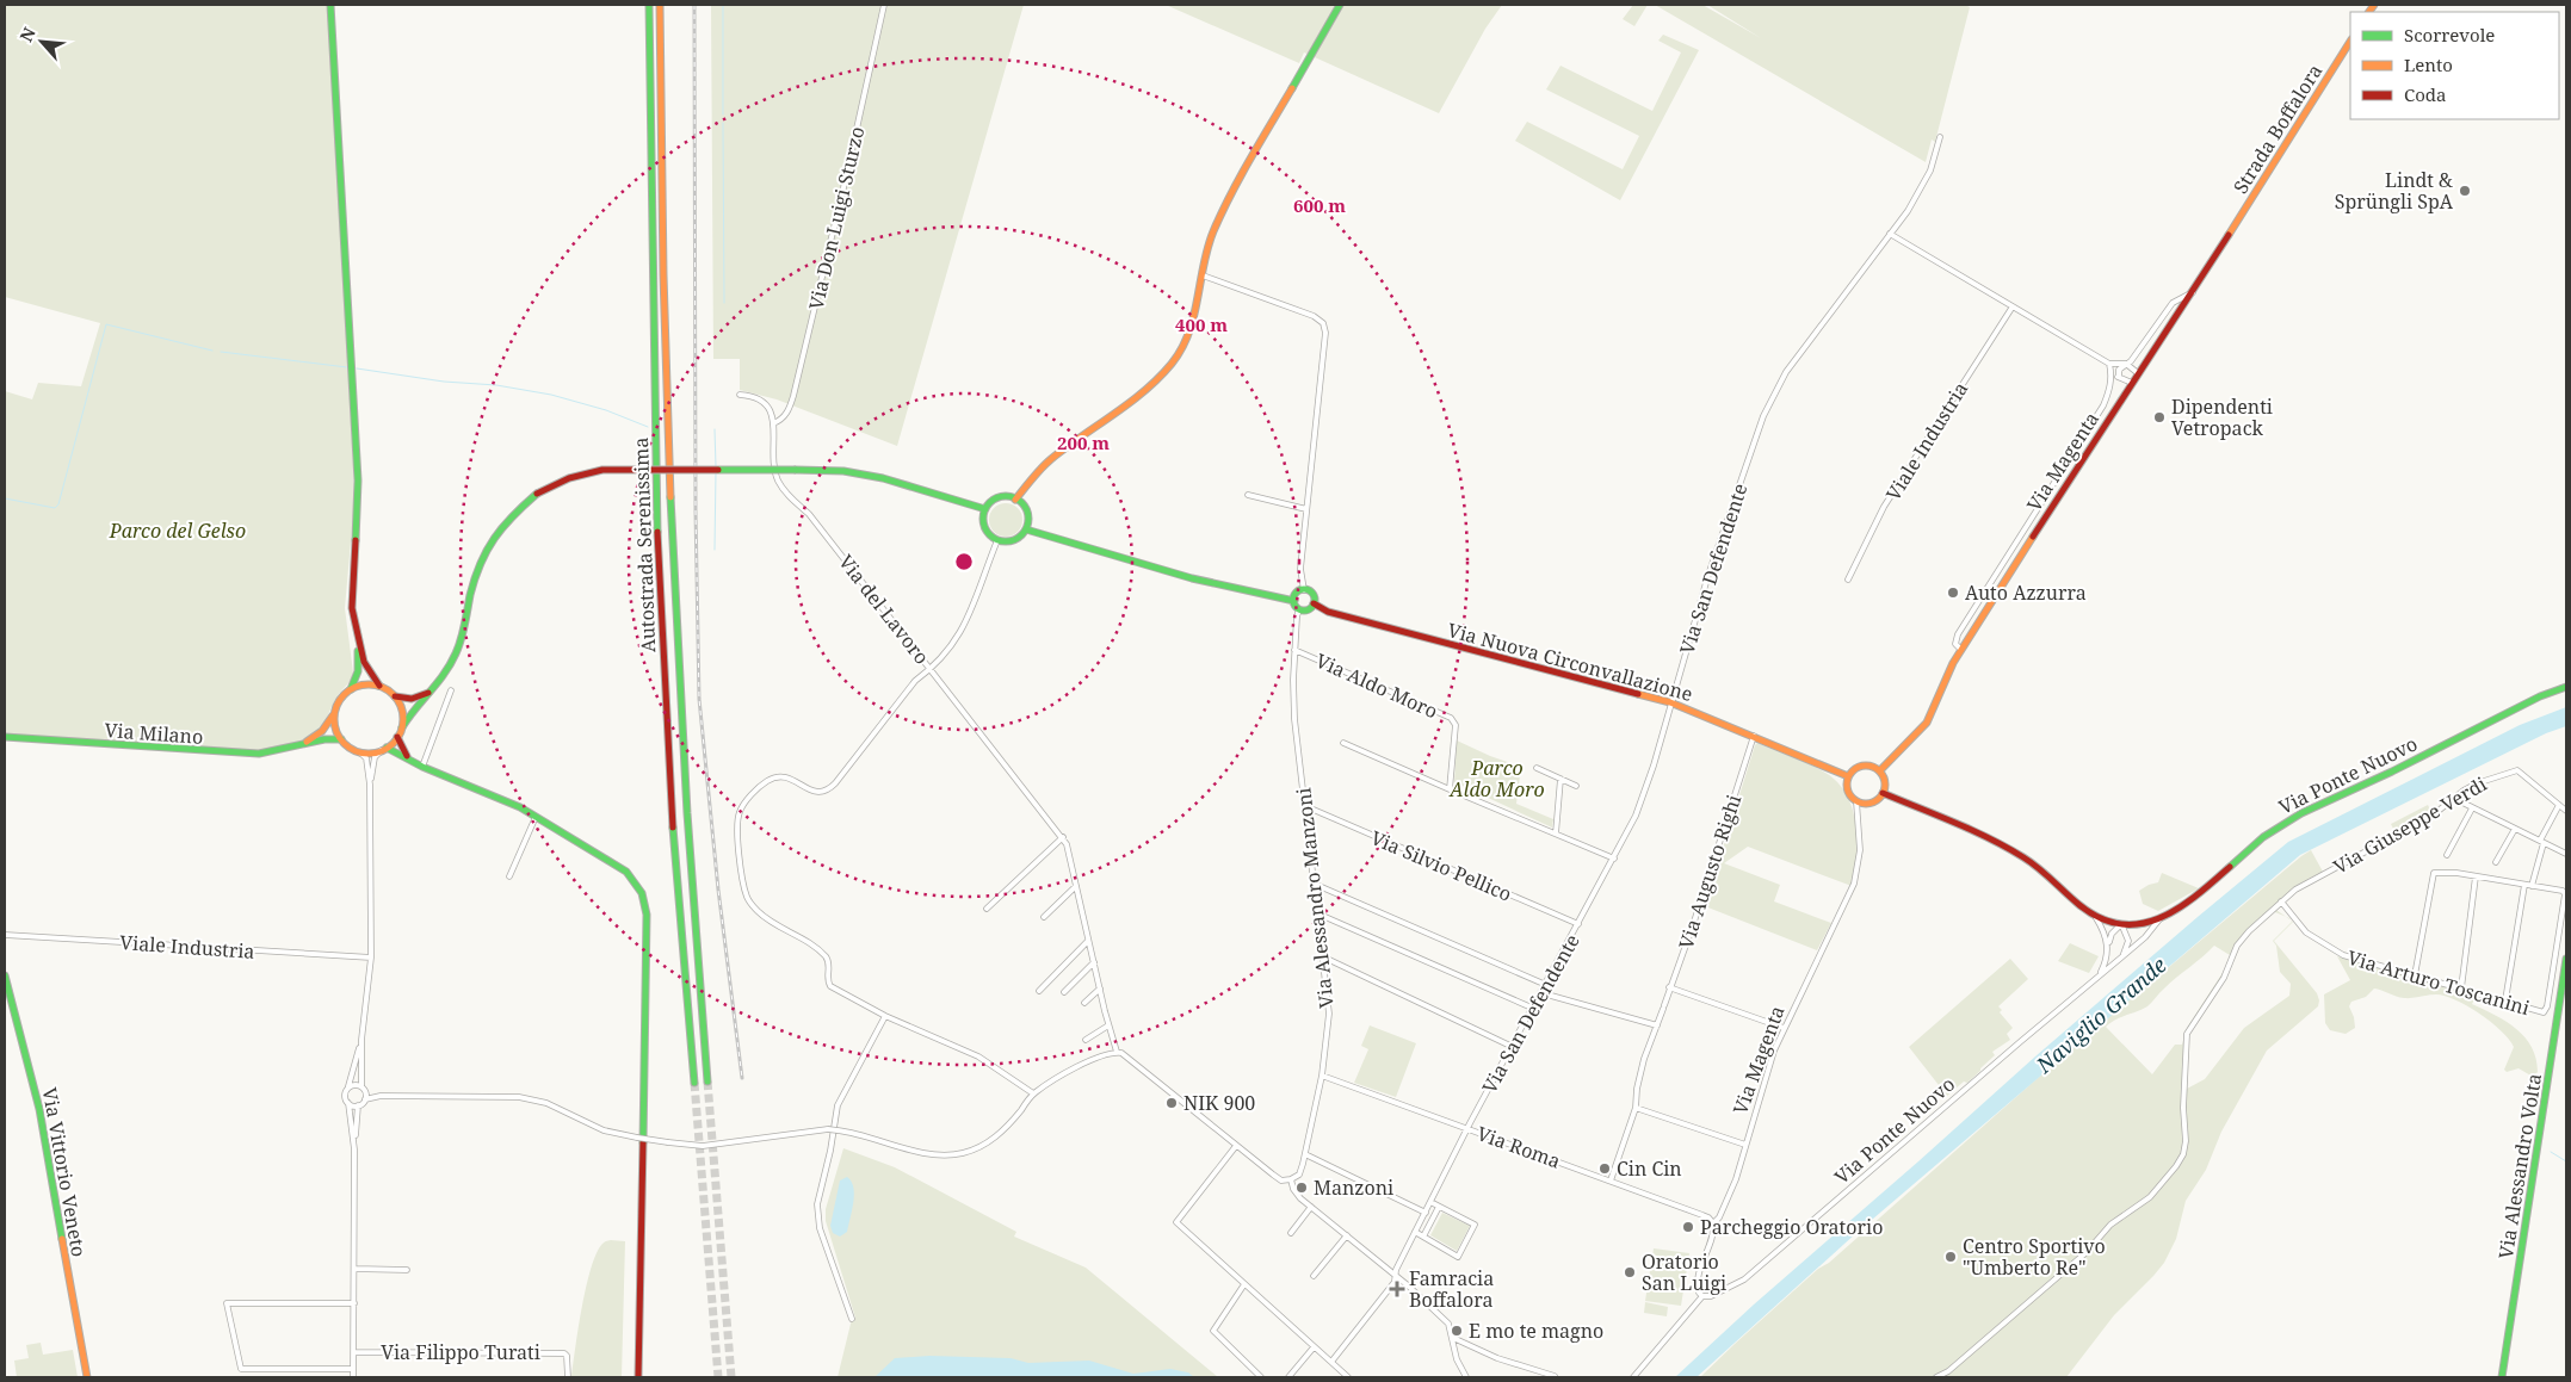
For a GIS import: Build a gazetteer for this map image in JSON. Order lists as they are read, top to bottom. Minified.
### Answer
{"streets":{"main road":["Strada Boffalora","Via Magenta","Autostrada Serenissima","Via Nuova Circonvallazione","Via Milano","Via Ponte Nuovo","Via Alessandro Volta","Via Vittorio Veneto"],"street":["Via Don Luigi Sturzo","Viale Industria","Via San Defendente","Via del Lavoro","Via Aldo Moro","Via Giuseppe Verdi","Via Silvio Pellico","Via Augusto Righi","Via Alessandro Manzoni","Via Arturo Toscanini","Via Roma","Via Filippo Turati"]},"crossings":[["Strada Boffalora","Via Magenta"],["Via Don Luigi Sturzo","Via del Lavoro"],["Via Magenta","Via Nuova Circonvallazione"],["Via Magenta","Via Ponte Nuovo"],["Via Magenta","Via Roma"],["Via San Defendente","Via Nuova Circonvallazione"],["Via San Defendente","Via Silvio Pellico"],["Via San Defendente","Via Roma"],["Via Nuova Circonvallazione","Via Augusto Righi"],["Via Nuova Circonvallazione","Via Alessandro Manzoni"],["Via Aldo Moro","Via Alessandro Manzoni"],["Via Giuseppe Verdi","Via Arturo Toscanini"],["Via Silvio Pellico","Via Alessandro Manzoni"],["Via Augusto Righi","Via Roma"],["Via Alessandro Manzoni","Via Roma"],["Via Arturo Toscanini","Via Alessandro Volta"]],"water":["Naviglio Grande"],"parks":["Parco del Gelso","Parco Aldo Moro"],"places":{"other":["Lindt & Sprüngli SpA","Dipendenti Vetropack","Auto Azzurra","NIK 900","Cin Cin","Manzoni","Parcheggio Oratorio","Centro Sportivo \"Umberto Re\"","Oratorio San Luigi","E mo te magno"],"health":["Famracia Boffalora"]},"legend":["Scorrevole","Lento","Coda"],"north":"top left","rings":["600 m","400 m","200 m"]}
